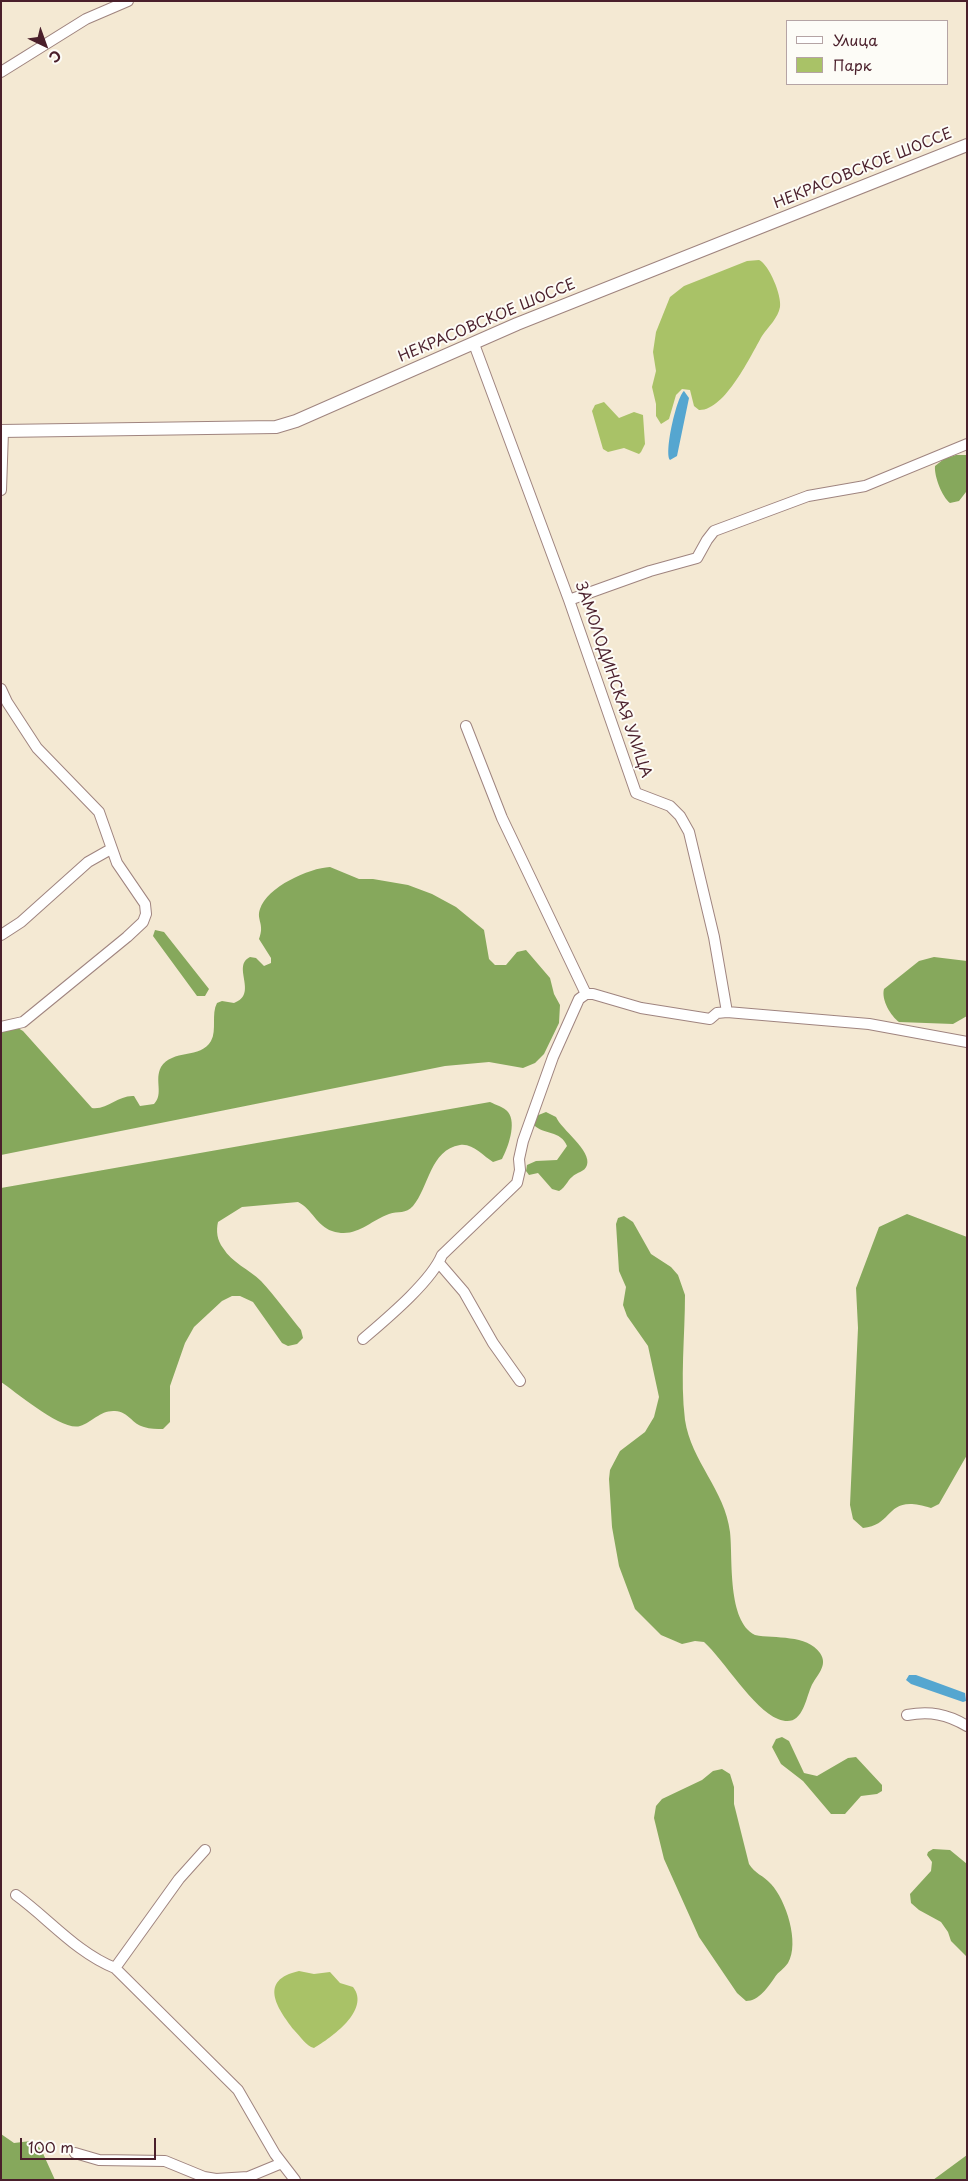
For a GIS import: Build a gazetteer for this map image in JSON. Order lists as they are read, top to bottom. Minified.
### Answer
{"streets":{"street":["НЕКРАСОВСКОЕ ШОССЕ","ЗАМОЛОДИНСКАЯ УЛИЦА"]},"crossings":[["НЕКРАСОВСКОЕ ШОССЕ","ЗАМОЛОДИНСКАЯ УЛИЦА"]],"legend":["Улица","Парк"],"scale_bar":"100 m","north":"bottom right"}
